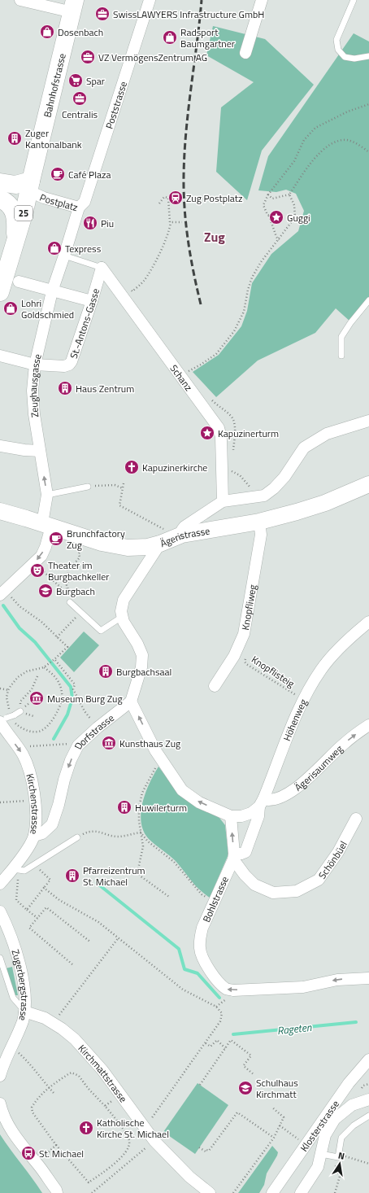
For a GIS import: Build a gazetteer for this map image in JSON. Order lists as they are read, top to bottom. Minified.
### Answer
{"streets":{"main road":["Bahnhofstrasse","25","Ägeristrasse"],"street":["Poststrasse","Postplatz","St.-Antons-Gasse","Schanz","Zeughausgasse","Knopfliweg","Höhenweg","Dorfstrasse","Ägerisaumweg","Kirchenstrasse","Schönbüel","Bohlstrasse","Zugerbergstrasse","Kirchmattstrasse","Klosterstrasse"],"path":["Knopflisteig"]},"crossings":[["Bahnhofstrasse","Postplatz"],["Bahnhofstrasse","25"],["Poststrasse","Postplatz"],["Postplatz","Zeughausgasse"],["St.-Antons-Gasse","Schanz"],["St.-Antons-Gasse","Zeughausgasse"],["Zeughausgasse","Ägeristrasse"],["Ägeristrasse","Knopfliweg"],["Höhenweg","Ägerisaumweg"],["Dorfstrasse","Kirchenstrasse"],["Schönbüel","Bohlstrasse"],["Zugerbergstrasse","Kirchmattstrasse"]],"one_way":["Dorfstrasse","Ägerisaumweg","Kirchenstrasse"],"districts":["Zug"],"water":["Rageten"],"places":{"office":["SwissLAWYERS Infrastructure GmbH","VZ VermögensZentrum AG","Centralis"],"shop":["Dosenbach","Radsport Baumgartner","Texpress","Lohri Goldschmied"],"supermarket":["Spar"],"building":["Zuger Kantonalbank","Haus Zentrum","Burgbachsaal","Huwilerturm","Pfarreizentrum St. Michael"],"cafe":["Café Plaza","Brunchfactory Zug"],"station":["Zug Postplatz"],"place":["Guggi","Kapuzinerturm"],"restaurant":["Piu"],"church":["Kapuzinerkirche","Katholische Kirche St. Michael"],"theatre":["Theater im Burgbachkeller"],"school or university":["Burgbach","Schulhaus Kirchmatt"],"museum":["Museum Burg Zug","Kunsthaus Zug"],"bus stop":["St. Michael"]},"north":"top"}
